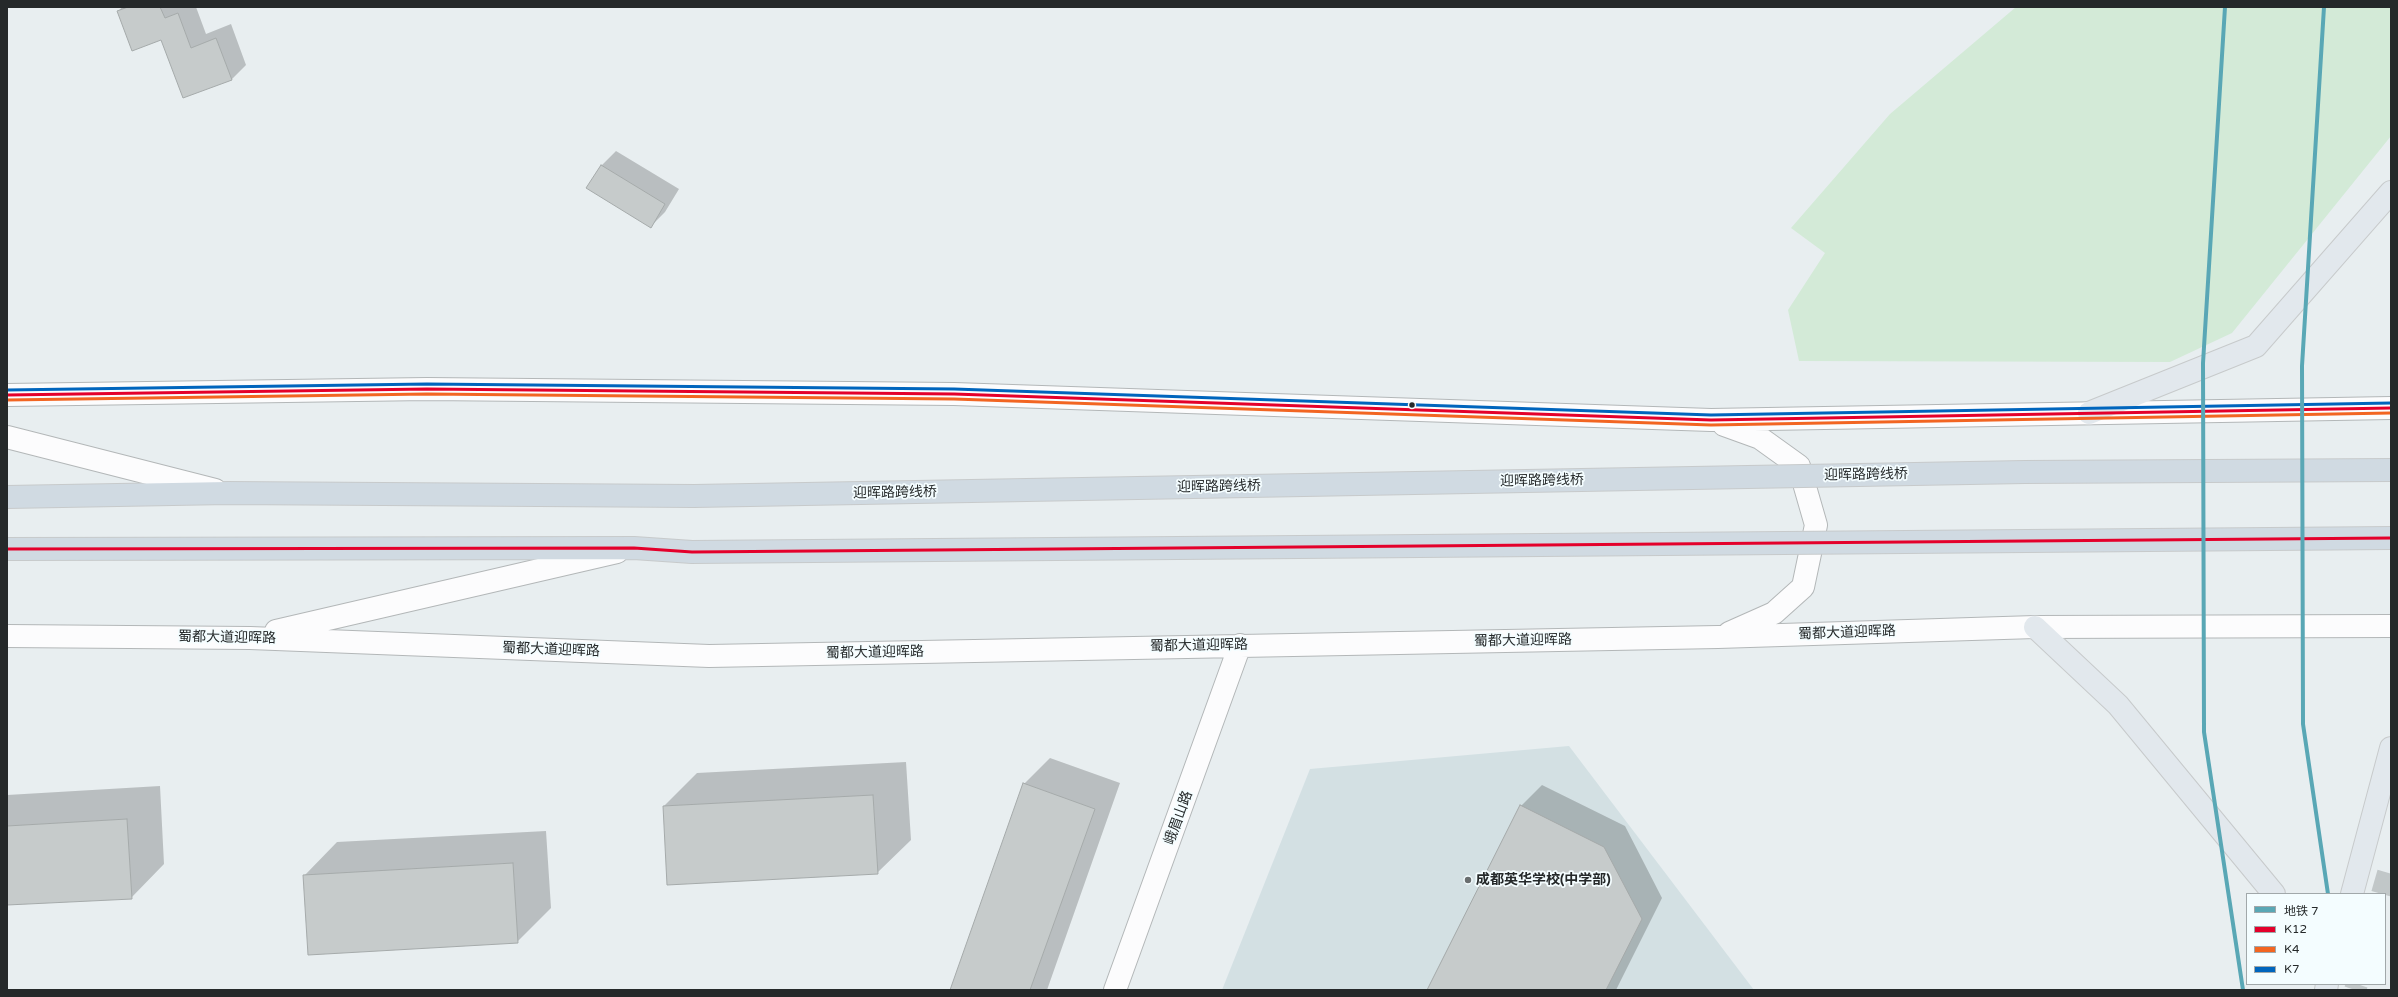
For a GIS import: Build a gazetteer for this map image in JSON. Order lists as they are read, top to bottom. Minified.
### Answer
{"streets":{"highway":["迎晖路跨线桥"],"main road":["蜀都大道迎晖路","峨眉山路"]},"crossings":[["蜀都大道迎晖路","峨眉山路"]],"places":["成都英华学校(中学部)"],"lines":["metro line 7","transit line K7","transit line K12","transit line K4"],"legend":["地铁 7","K12","K4","K7"]}
